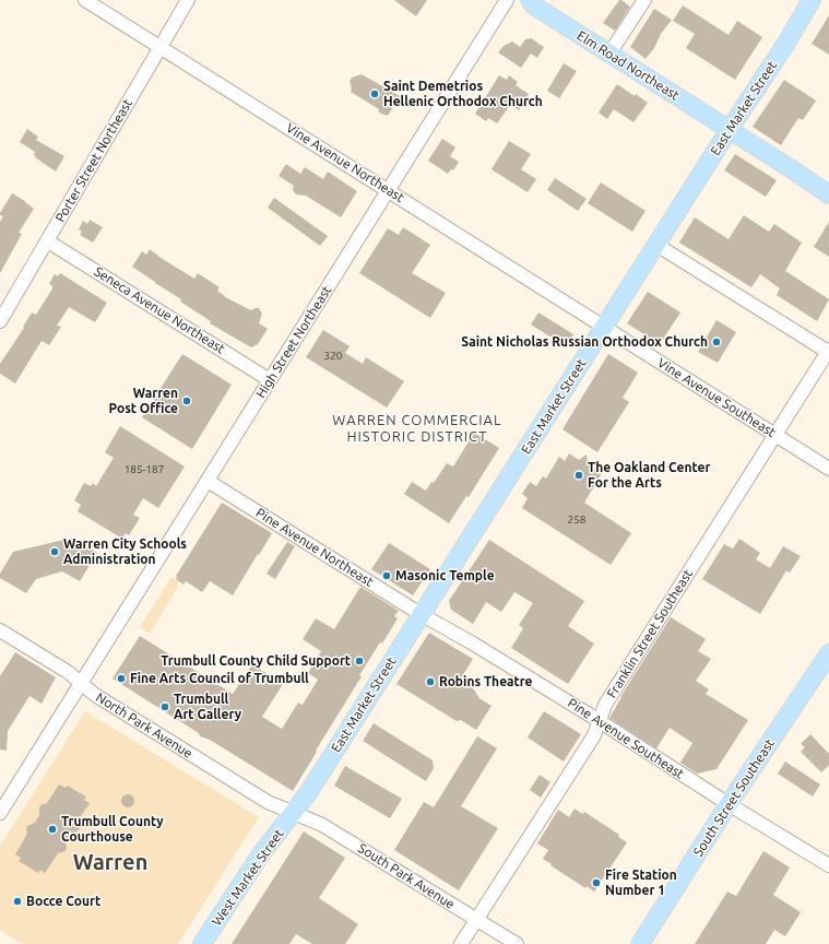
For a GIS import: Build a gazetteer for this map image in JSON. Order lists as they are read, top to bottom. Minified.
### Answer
{"streets":{"main road":["Elm Road Northeast","East Market Street","South Street Southeast","West Market Street"],"street":["Porter Street Northeast","Vine Avenue Northeast","Seneca Avenue Northeast","High Street Northeast","Vine Avenue Southeast","Pine Avenue Northeast","Franklin Street Southeast","North Park Avenue","Pine Avenue Southeast","South Park Avenue"]},"crossings":[["Elm Road Northeast","East Market Street"],["East Market Street","Vine Avenue Northeast"],["East Market Street","Vine Avenue Southeast"],["East Market Street","Pine Avenue Northeast"],["East Market Street","North Park Avenue"],["East Market Street","Pine Avenue Southeast"],["East Market Street","South Park Avenue"],["East Market Street","West Market Street"],["Porter Street Northeast","Vine Avenue Northeast"],["Porter Street Northeast","Seneca Avenue Northeast"],["Vine Avenue Northeast","High Street Northeast"],["Vine Avenue Northeast","Vine Avenue Southeast"],["Seneca Avenue Northeast","High Street Northeast"],["High Street Northeast","Pine Avenue Northeast"],["High Street Northeast","North Park Avenue"],["Vine Avenue Southeast","Franklin Street Southeast"],["Pine Avenue Northeast","Pine Avenue Southeast"],["Franklin Street Southeast","Pine Avenue Southeast"],["Franklin Street Southeast","South Park Avenue"],["North Park Avenue","South Park Avenue"],["North Park Avenue","West Market Street"],["Pine Avenue Southeast","South Street Southeast"],["South Park Avenue","West Market Street"]],"districts":["WARREN COMMERCIAL HISTORIC DISTRICT","Warren"],"places":["Saint Demetrios Hellenic Orthodox Church","Saint Nicholas Russian Orthodox Church","Warren Post Office","The Oakland Center For the Arts","Warren City Schools Administration","Masonic Temple","Trumbull County Child Support","Fine Arts Council of Trumbull","Robins Theatre","Trumbull Art Gallery","Trumbull County Courthouse","Fire Station Number 1","Bocce Court"],"house_numbers":["320","185-187","258"]}
